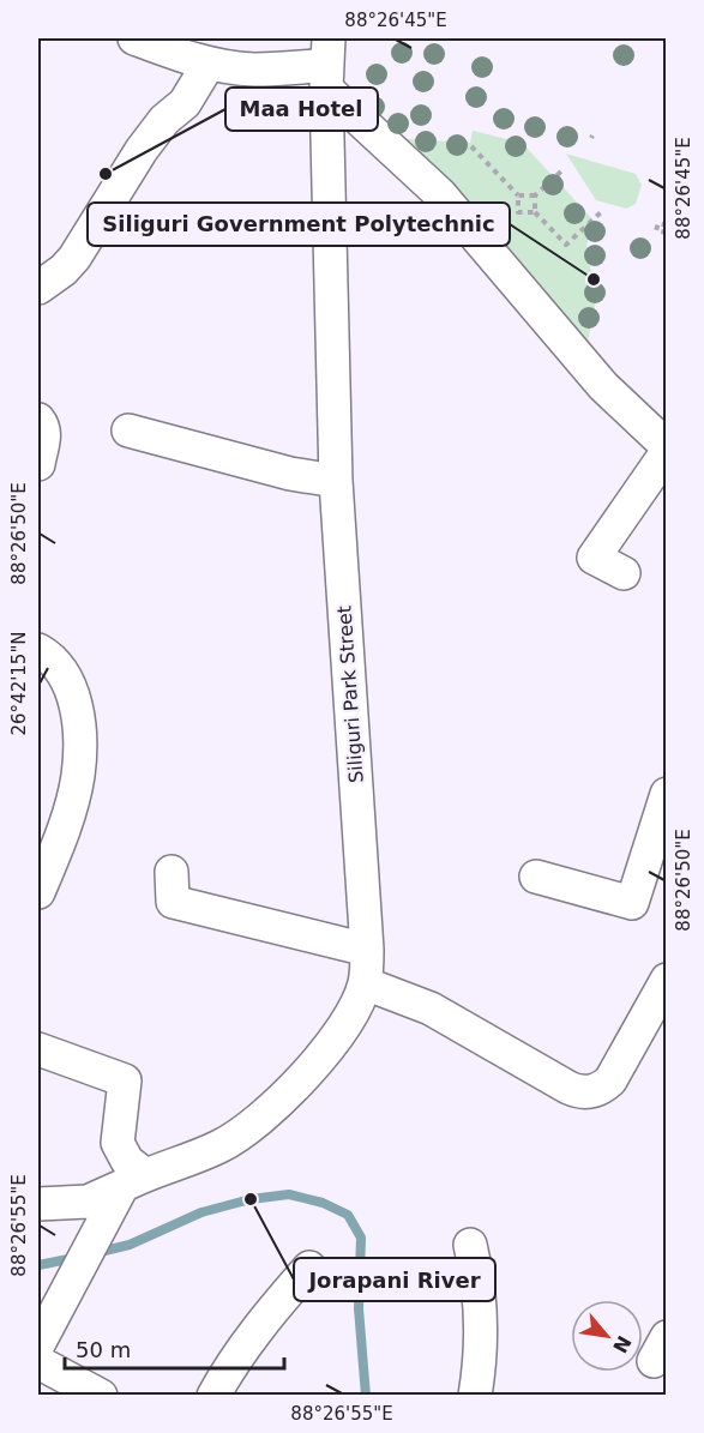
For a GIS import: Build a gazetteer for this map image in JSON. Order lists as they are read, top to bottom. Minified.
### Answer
{"streets":{"street":["Siliguri Park Street"]},"places":["Maa Hotel","Siliguri Government Polytechnic","Jorapani River"],"scale_bar":"50 m","north":"bottom right","coordinates":["88°26'45\"E","88°26'50\"E","26°42'15\"N","88°26'55\"E"]}
